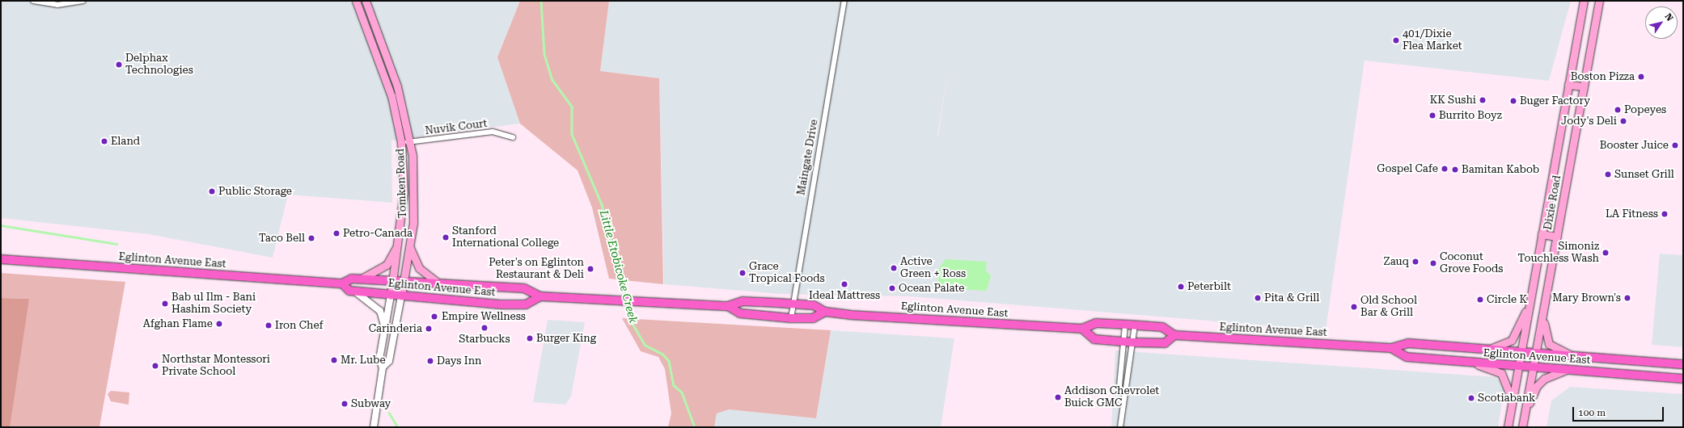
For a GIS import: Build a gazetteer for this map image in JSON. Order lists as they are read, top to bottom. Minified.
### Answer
{"streets":{"main road":["Tomken Road","Dixie Road","Eglinton Avenue East"],"street":["Nuvik Court","Maingate Drive"]},"crossings":[["Nuvik Court","Tomken Road"],["Maingate Drive","Eglinton Avenue East"],["Tomken Road","Eglinton Avenue East"],["Dixie Road","Eglinton Avenue East"]],"water":["Little Etobicoke Creek"],"places":["401/Dixie Flea Market","Delphax Technologies","Boston Pizza","KK Sushi","Buger Factory","Popeyes","Burrito Boyz","Jody's Deli","Eland","Booster Juice","Gospel Cafe","Bamitan Kabob","Sunset Grill","Public Storage","LA Fitness","Petro-Canada","Stanford International College","Taco Bell","Simoniz Touchless Wash","Zauq","Coconut Grove Foods","Active Green + Ross","Peter's on Eglinton Restaurant & Deli","Grace Tropical Foods","Ideal Mattress","Peterbilt","Ocean Palate","Pita & Grill","Mary Brown's","Circle K","Bab ul Ilm - Bani Hashim Society","Old School Bar & Grill","Empire Wellness","Afghan Flame","Iron Chef","Starbucks","Carinderia","Burger King","Mr. Lube","Days Inn","Northstar Montessori Private School","Addison Chevrolet Buick GMC","Scotiabank","Subway"],"scale_bar":"100 m","north":"top right"}
